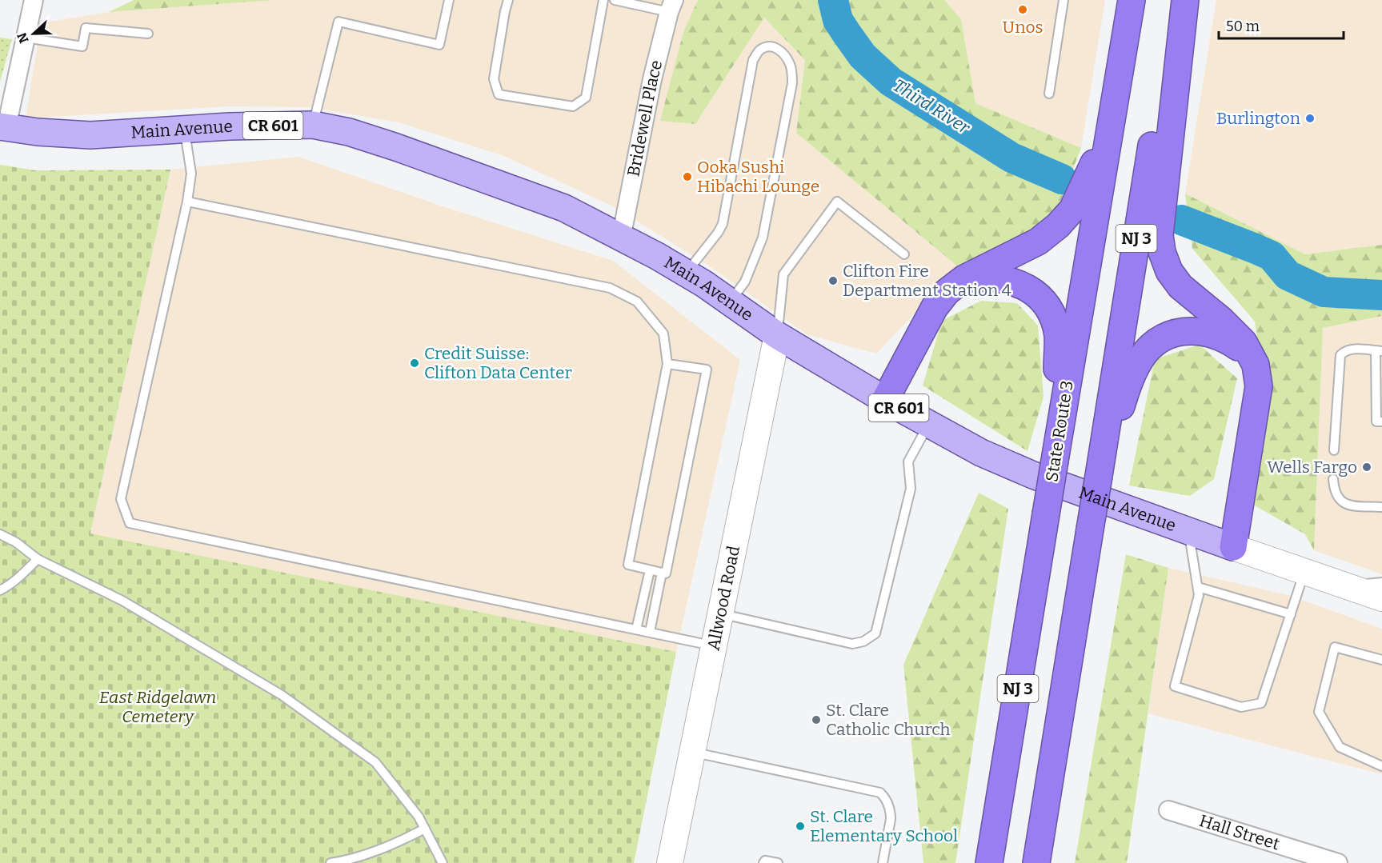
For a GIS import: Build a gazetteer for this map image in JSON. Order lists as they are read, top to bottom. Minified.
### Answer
{"streets":{"highway":["NJ 3","State Route 3"],"main road":["CR 601","Main Avenue","Allwood Road"],"street":["Bridewell Place","Hall Street"]},"crossings":[["Bridewell Place","Main Avenue"],["Main Avenue","Allwood Road"]],"water":["Third River"],"parks":["East Ridgelawn Cemetery"],"places":["Unos","Burlington","Ooka Sushi Hibachi Lounge","Clifton Fire Department Station 4","Credit Suisse: Clifton Data Center","Wells Fargo","St. Clare Catholic Church","St. Clare Elementary School"],"scale_bar":"50 m","north":"left"}
